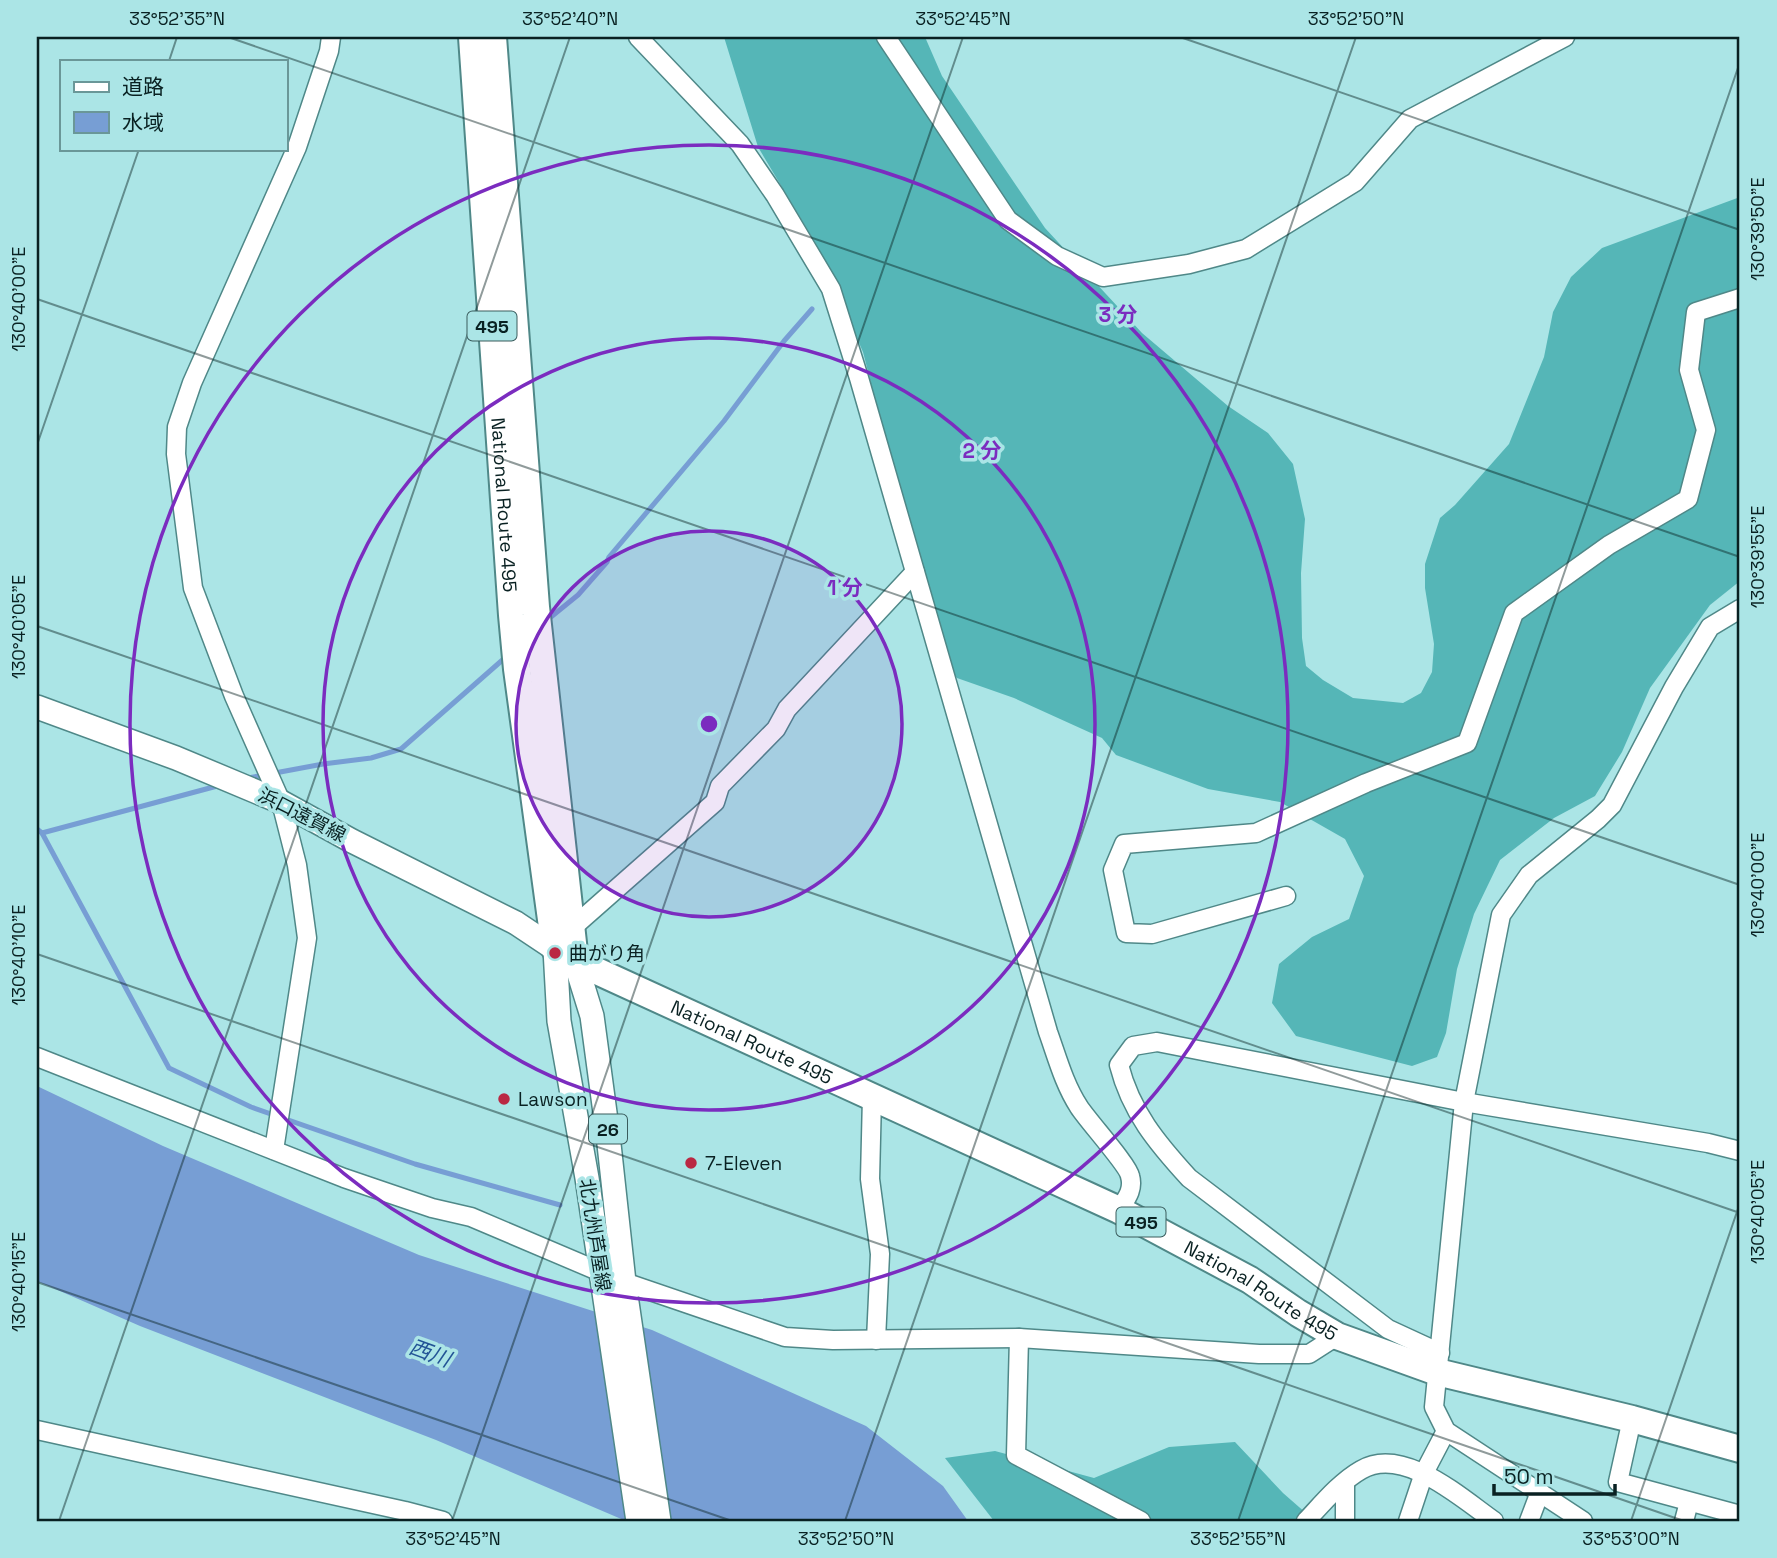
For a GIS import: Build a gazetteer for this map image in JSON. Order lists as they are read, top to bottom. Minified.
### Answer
{"streets":{"highway":["495","National Route 495"],"main road":["浜口遠賀線","26","北九州芦屋線"]},"crossings":[["National Route 495","浜口遠賀線"],["National Route 495","北九州芦屋線"],["浜口遠賀線","北九州芦屋線"]],"water":["西川"],"places":["曲がり角","Lawson","7-Eleven"],"legend":["道路","水域"],"scale_bar":"50 m","coordinates":["33°52'35\"N","33°52'40\"N","33°52'45\"N","33°52'50\"N","130°39'50\"E","130°40'00\"E","130°39'55\"E","130°40'05\"E","130°40'10\"E","130°40'15\"E","33°52'55\"N","33°53'00\"N"],"rings":["3 分","2 分","1 分"]}
